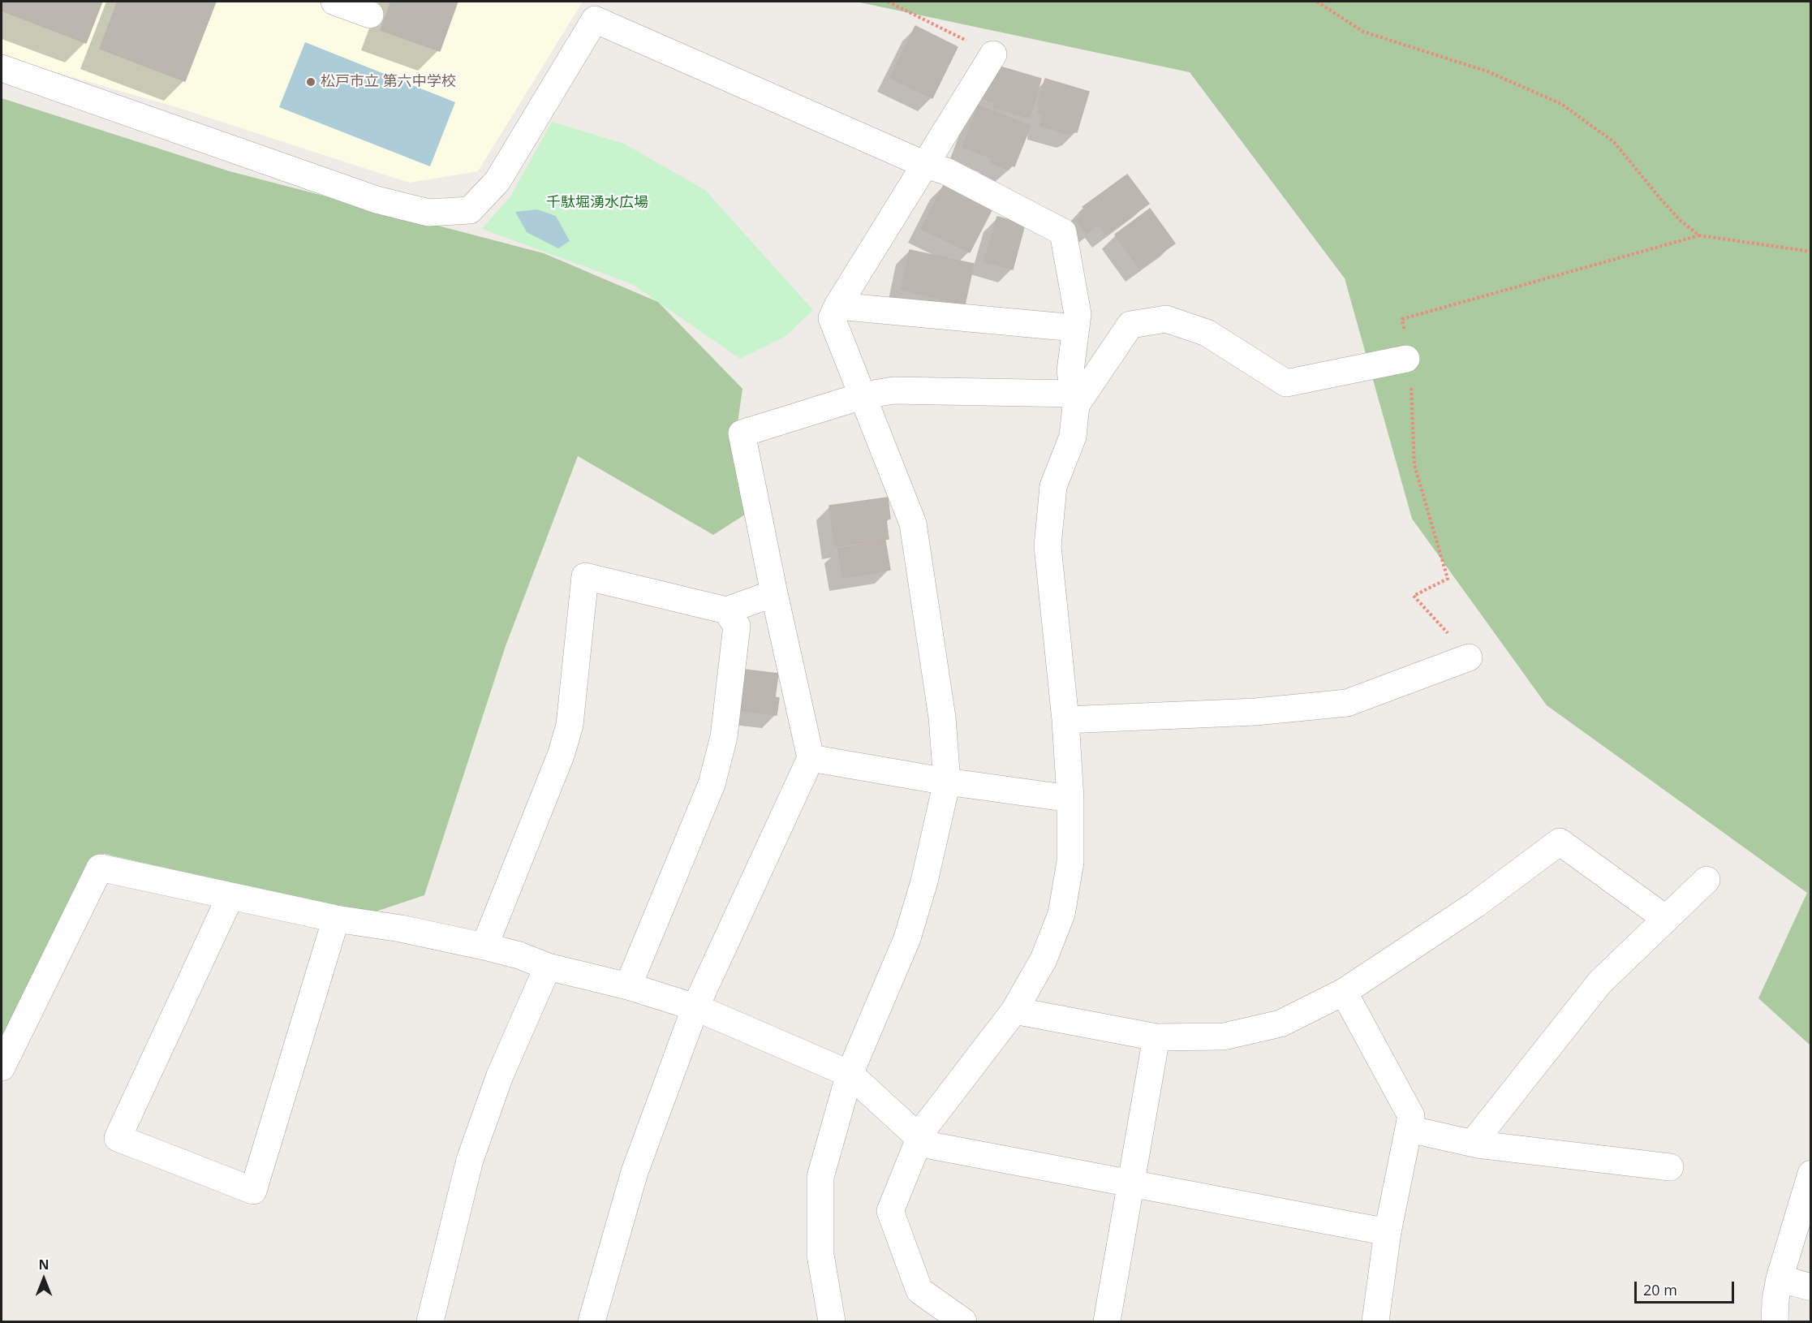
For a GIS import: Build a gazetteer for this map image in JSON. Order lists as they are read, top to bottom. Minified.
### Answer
{"parks":["千駄堀湧水広場"],"places":["松戸市立 第六中学校"],"scale_bar":"20 m","north":"top"}
